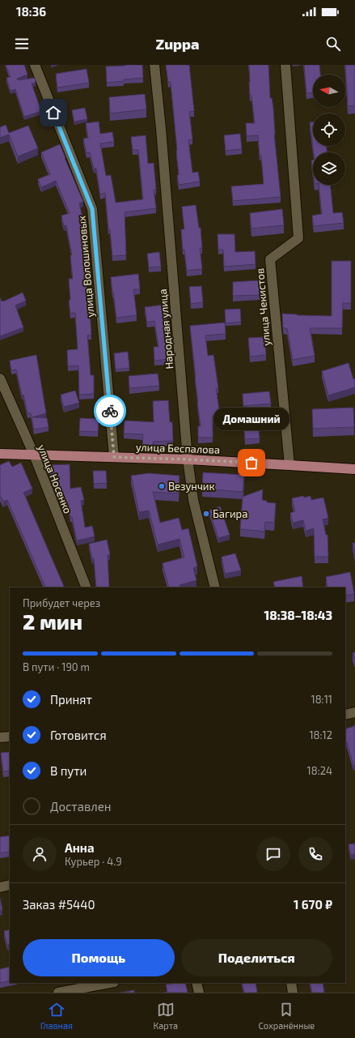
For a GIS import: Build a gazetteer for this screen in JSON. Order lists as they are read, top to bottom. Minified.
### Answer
{"streets":{"main road":["улица Беспалова"],"street":["улица Волошиновых","улица Чекистов","Народная улица","улица Носенко"]},"crossings":[["улица Волошиновых","улица Беспалова"],["улица Чекистов","улица Беспалова"],["Народная улица","улица Беспалова"],["улица Беспалова","улица Носенко"]],"places":["Домашний","Везунчик","Багира"],"north":"left","page":{"status":"18:36","header":"Zuppa","bubble":"Домашний","heading":["2 мин","Прибудет через","18:38–18:43"],"panel":["Анна","Курьер · 4.9","Заказ #5440","1 670 ₽"],"bar":"В пути · 190 m","list":[["Принят","18:11"],["Готовится","18:12"],["В пути","18:24"],"Доставлен"],"buttons":["Помощь","Поделиться"],"tabs":["Главная","Карта","Сохранённые"]}}
